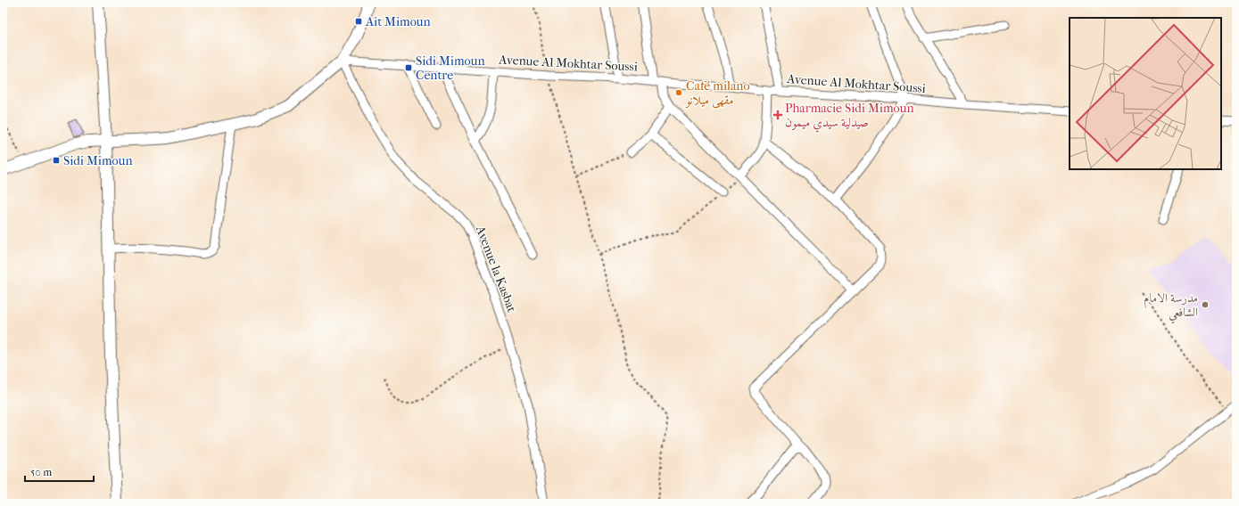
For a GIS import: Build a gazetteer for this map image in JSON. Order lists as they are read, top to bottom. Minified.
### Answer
{"streets":{"street":["Avenue Al Mokhtar Soussi","Avenue la Kasbat"]},"crossings":[["Avenue Al Mokhtar Soussi","Avenue la Kasbat"]],"places":{"transit":["Ait Mimoun","Sidi Mimoun Centre","Sidi Mimoun"],"other":["Café milano مقهى ميلانو","مدرسة الامام الشافعي"],"health":["Pharmacie Sidi Mimoun صيدلية سيدي ميمون"]},"scale_bar":"50 m"}
